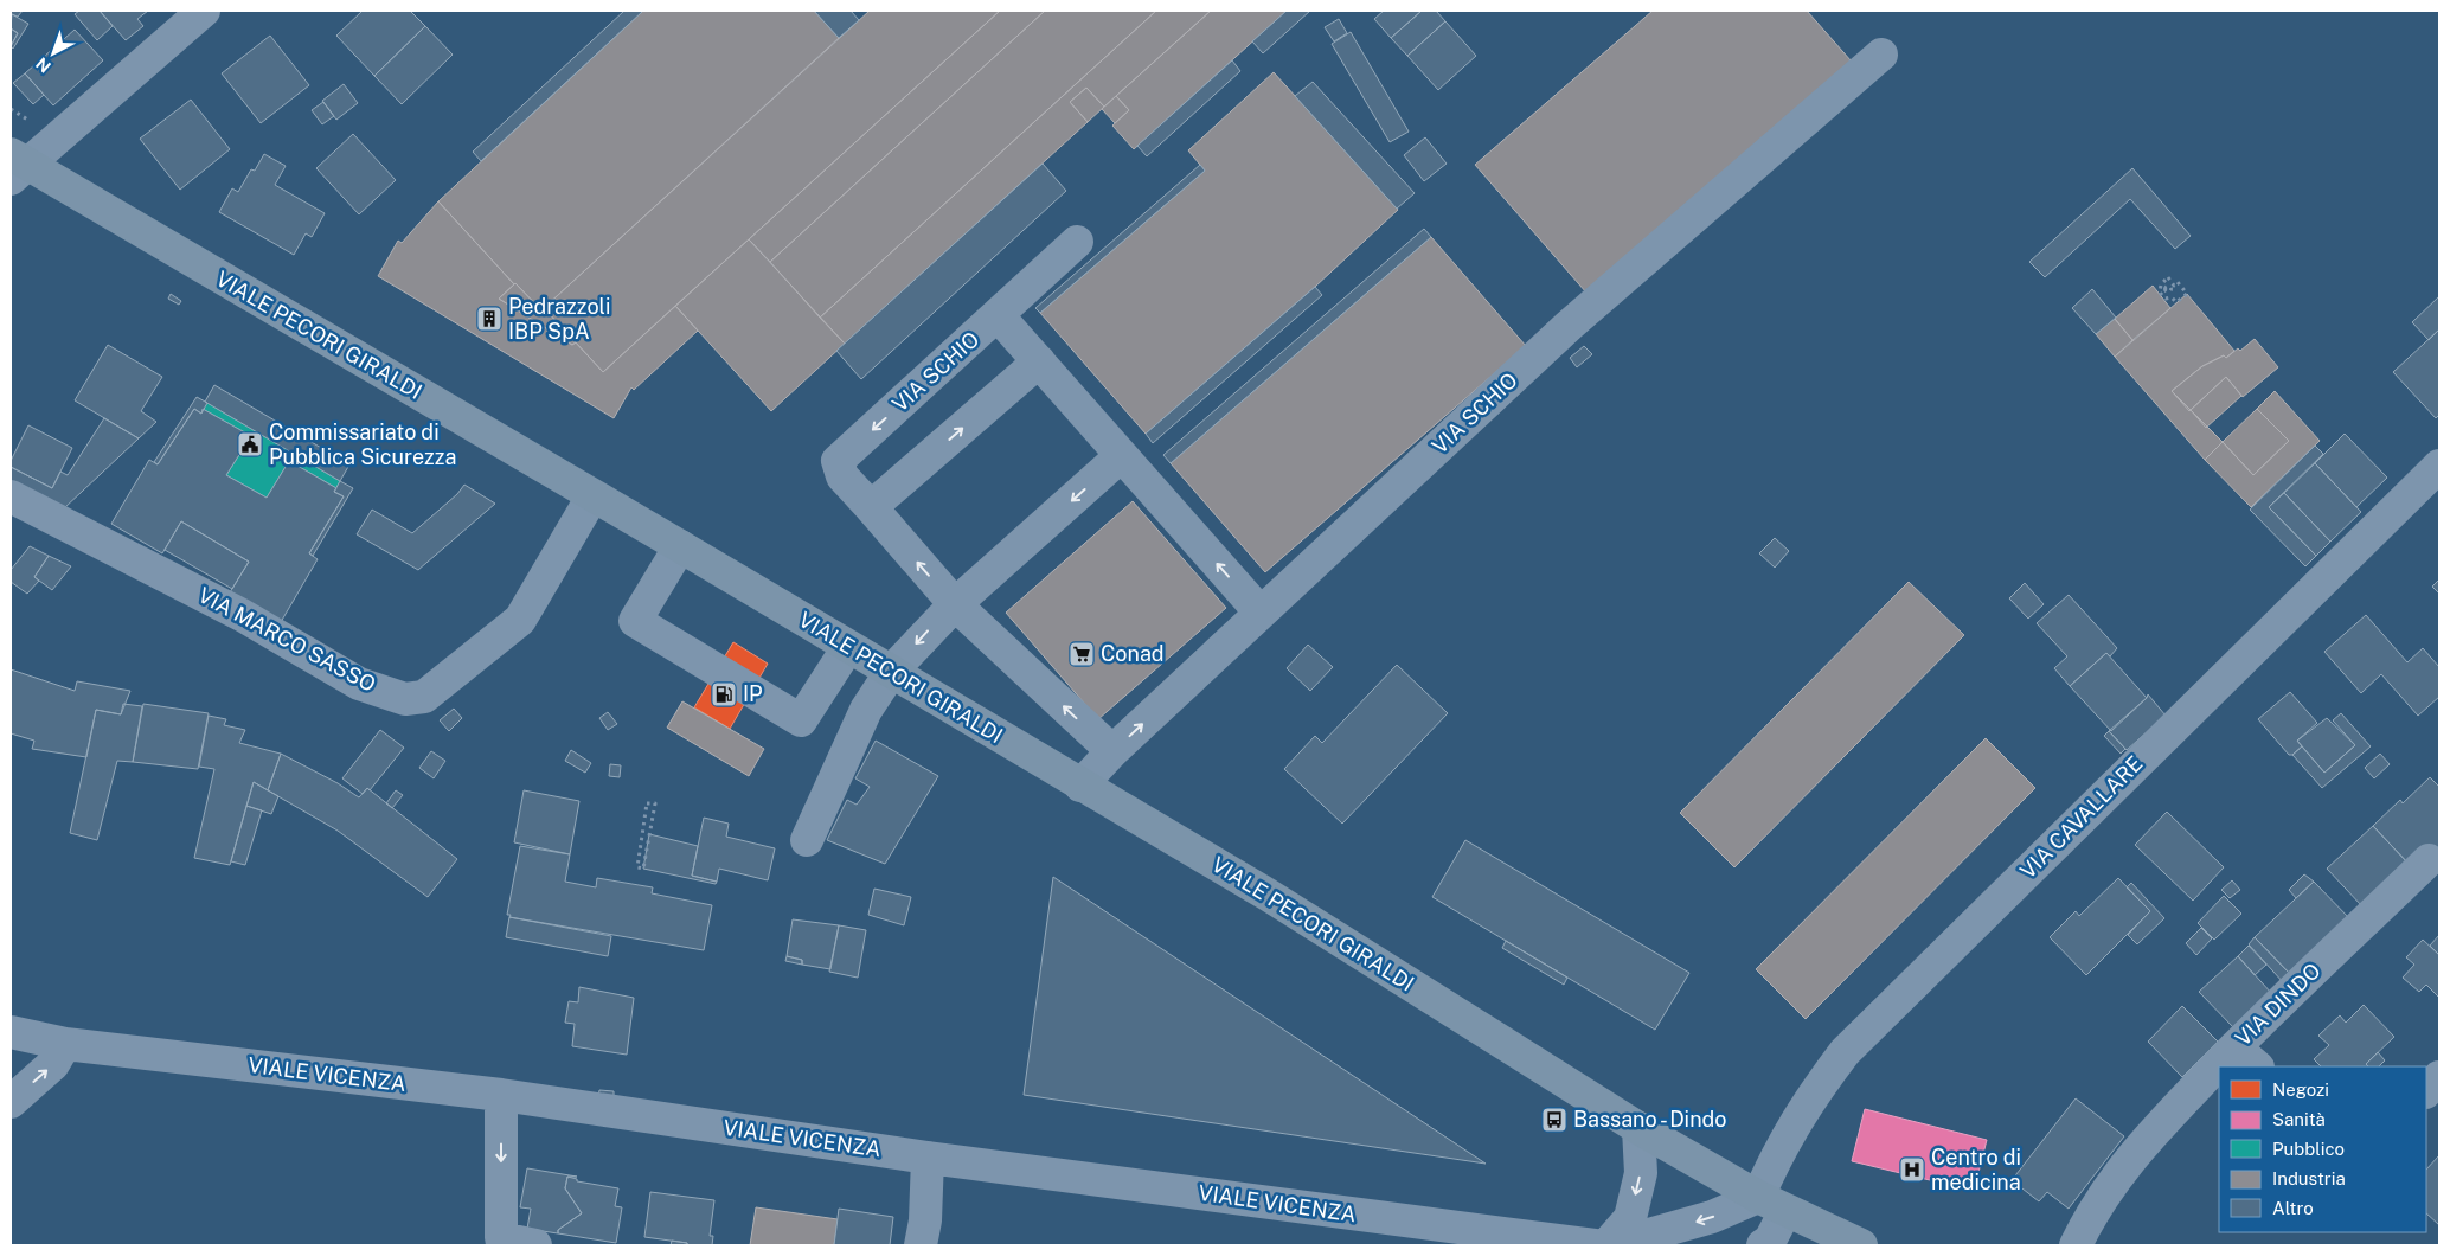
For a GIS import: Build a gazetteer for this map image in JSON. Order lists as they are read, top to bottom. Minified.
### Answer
{"streets":{"main road":["VIALE PECORI GIRALDI"],"street":["VIA SCHIO","VIA MARCO SASSO","VIA CAVALLARE","VIA DINDO","VIALE VICENZA"]},"crossings":[["VIALE PECORI GIRALDI","VIA SCHIO"],["VIALE PECORI GIRALDI","VIA MARCO SASSO"],["VIALE PECORI GIRALDI","VIA CAVALLARE"]],"places":{"building":["Pedrazzoli IBP SpA"],"public building":["Commissariato di Pubblica Sicurezza"],"supermarket":["Conad"],"fuel station":["IP"],"bus stop":["Bassano - Dindo"],"hospital":["Centro di medicina"]},"legend":["Negozi","Sanità","Pubblico","Industria","Altro"],"north":"bottom left"}
